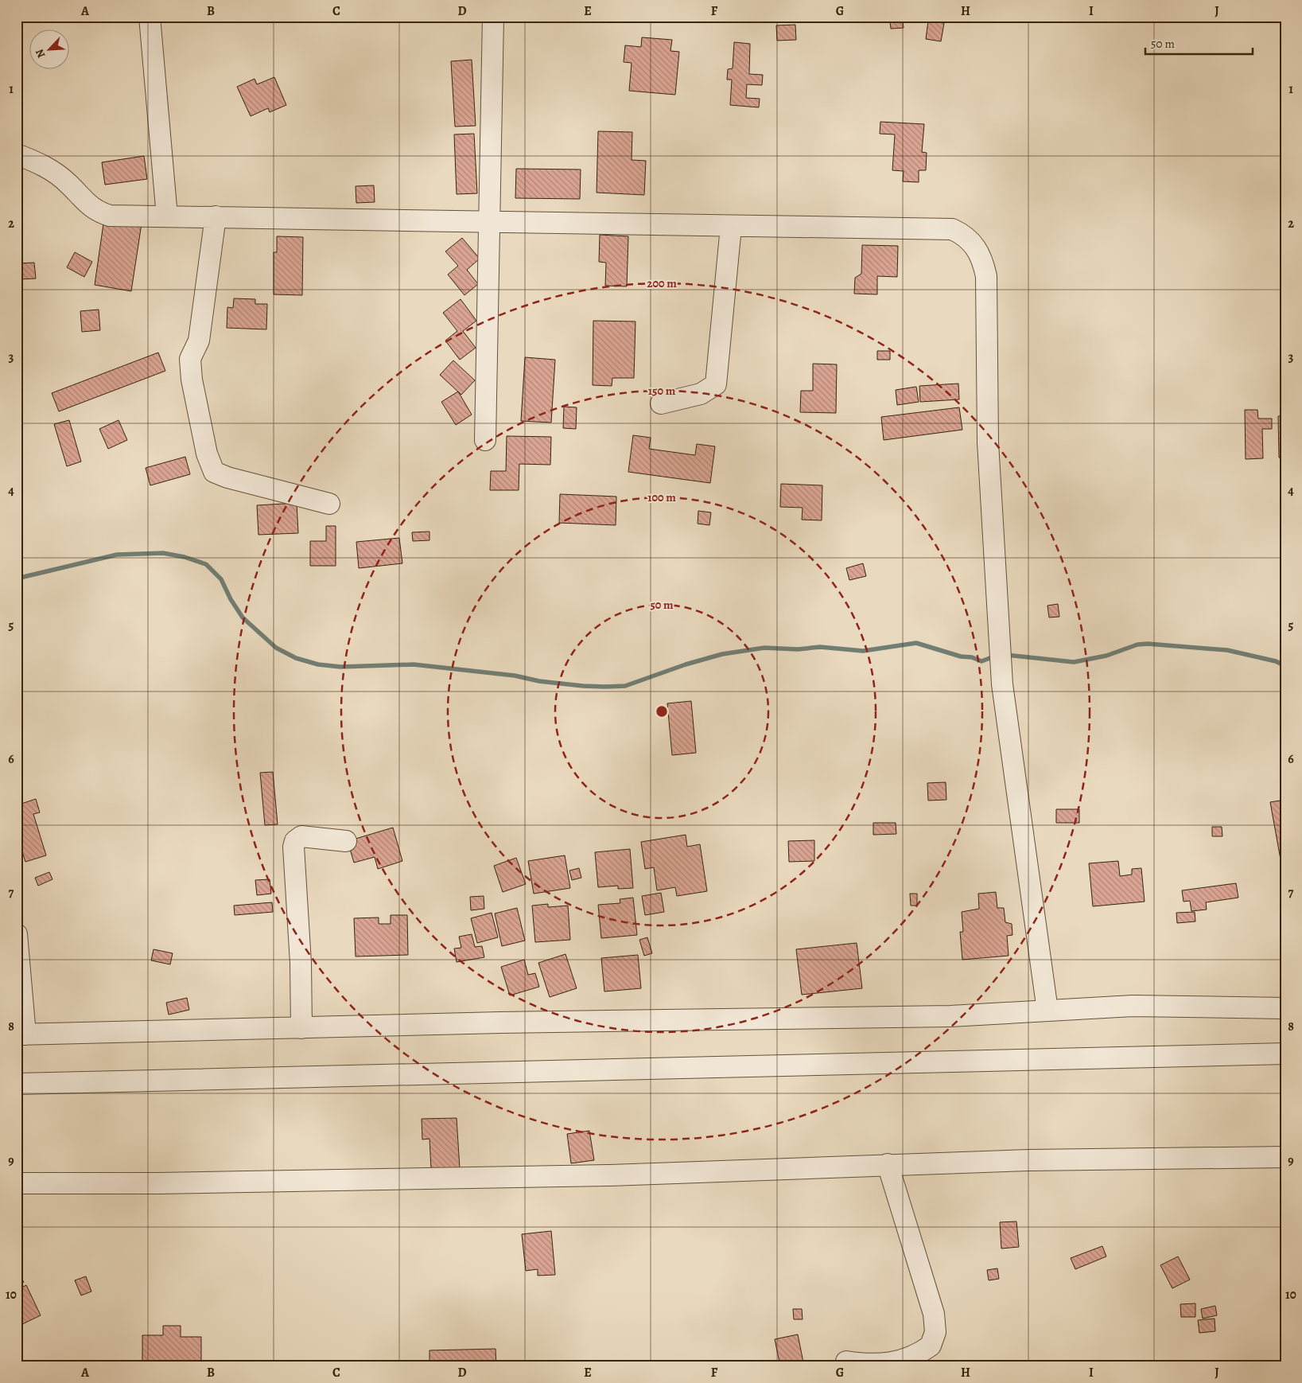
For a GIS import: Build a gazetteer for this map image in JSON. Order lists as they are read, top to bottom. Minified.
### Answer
{"scale_bar":"50 m","north":"bottom left","grid":{"columns":["A","B","C","D","E","F","G","H","I","J"],"rows":["1","2","3","4","5","6","7","8","9","10"]},"rings":["200 m","150 m","100 m","50 m"]}
